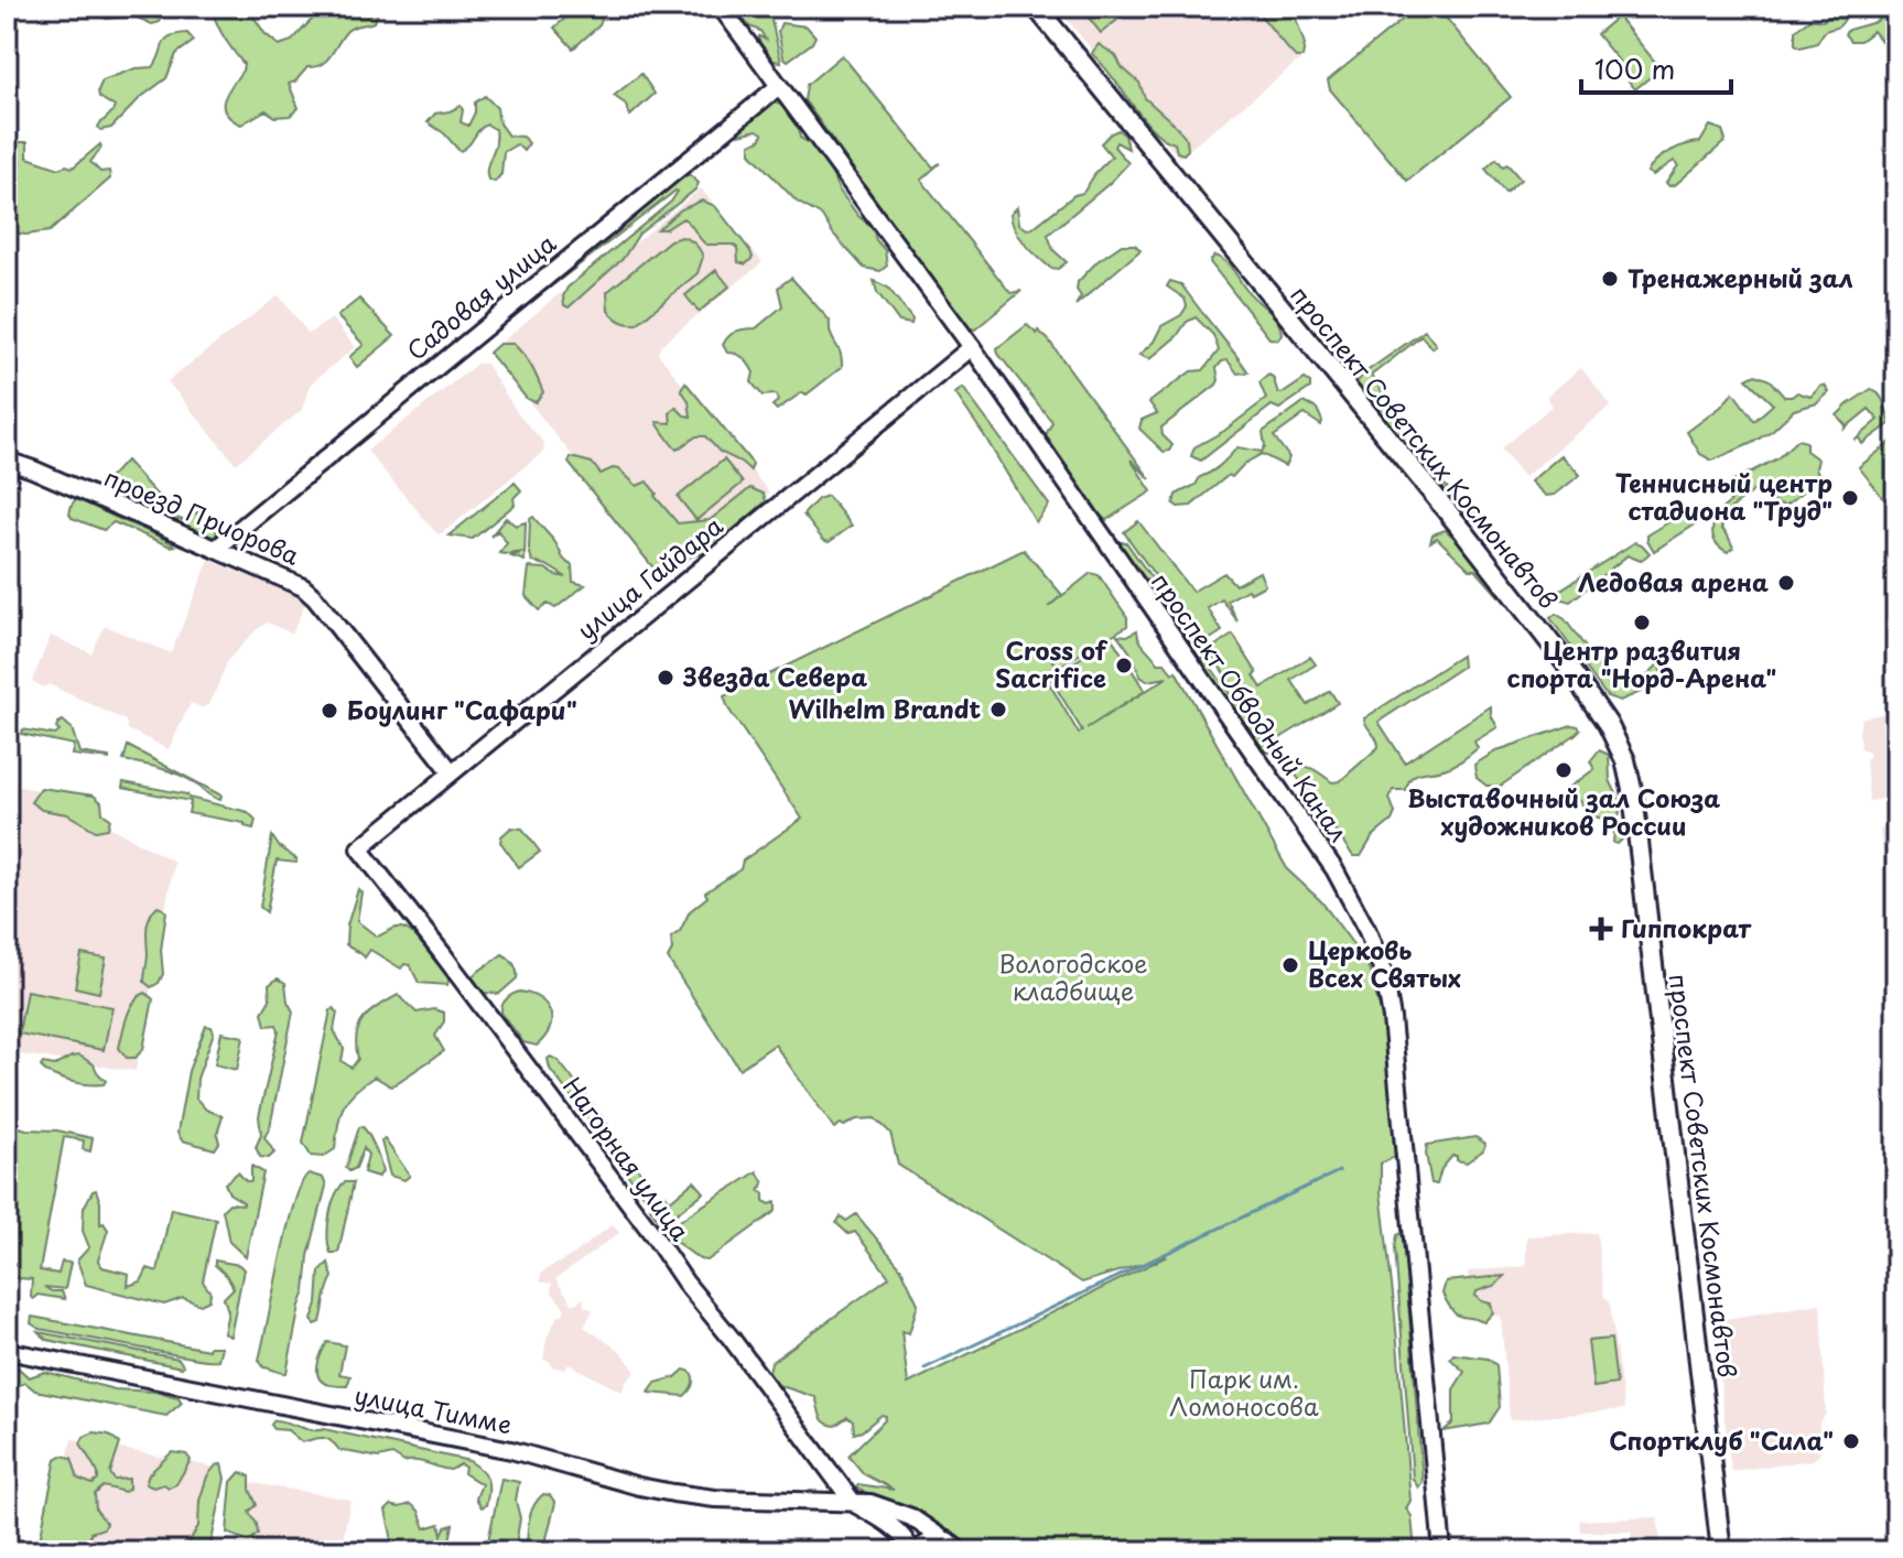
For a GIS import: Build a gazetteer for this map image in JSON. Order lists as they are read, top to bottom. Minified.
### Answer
{"streets":{"main road":["проспект Советских Космонавтов"],"street":["Садовая улица","проезд Приорова","улица Гайдара","проспект Обводный Канал","Нагорная улица","улица Тимме"]},"crossings":[["Садовая улица","проезд Приорова"],["Садовая улица","проспект Обводный Канал"],["проезд Приорова","улица Гайдара"],["улица Гайдара","проспект Обводный Канал"],["улица Гайдара","Нагорная улица"],["Нагорная улица","улица Тимме"]],"parks":["Вологодское кладбище","Парк им. Ломоносова"],"places":{"other":["Тренажерный зал","Теннисный центр стадиона \"Труд\"","Ледовая арена","Центр развития спорта \"Норд-Арена\"","Cross of Sacrifice","Звезда Севера","Wilhelm Brandt","Боулинг \"Сафари\"","Выставочный зал Союза художников России","Церковь Всех Святых","Спортклуб \"Сила\""],"health":["Гиппократ"]},"scale_bar":"100 m"}
